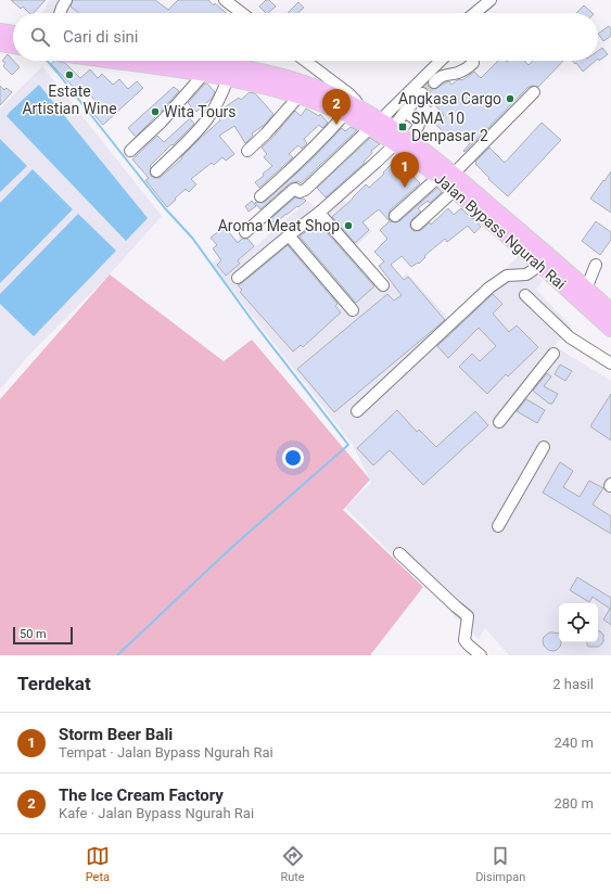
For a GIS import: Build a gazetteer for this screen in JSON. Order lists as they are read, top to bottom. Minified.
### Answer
{"streets":{"highway":["Jalan Bypass Ngurah Rai"]},"places":{"other":["Estate Artistian Wine","Angkasa Cargo","Wita Tours","Aroma Meat Shop"],"transit":["SMA 10 Denpasar 2"]},"scale_bar":"50 m","page":{"search":"Cari di sini","pins":["2","1"],"scale":"50 m","heading":["Terdekat","2 hasil"],"list":[{"mark":"1","name":"Storm Beer Bali","note":"Tempat · Jalan Bypass Ngurah Rai","value":"240 m"},{"mark":"2","name":"The Ice Cream Factory","note":"Kafe · Jalan Bypass Ngurah Rai","value":"280 m"}],"nav":["Peta","Rute","Disimpan"]}}
